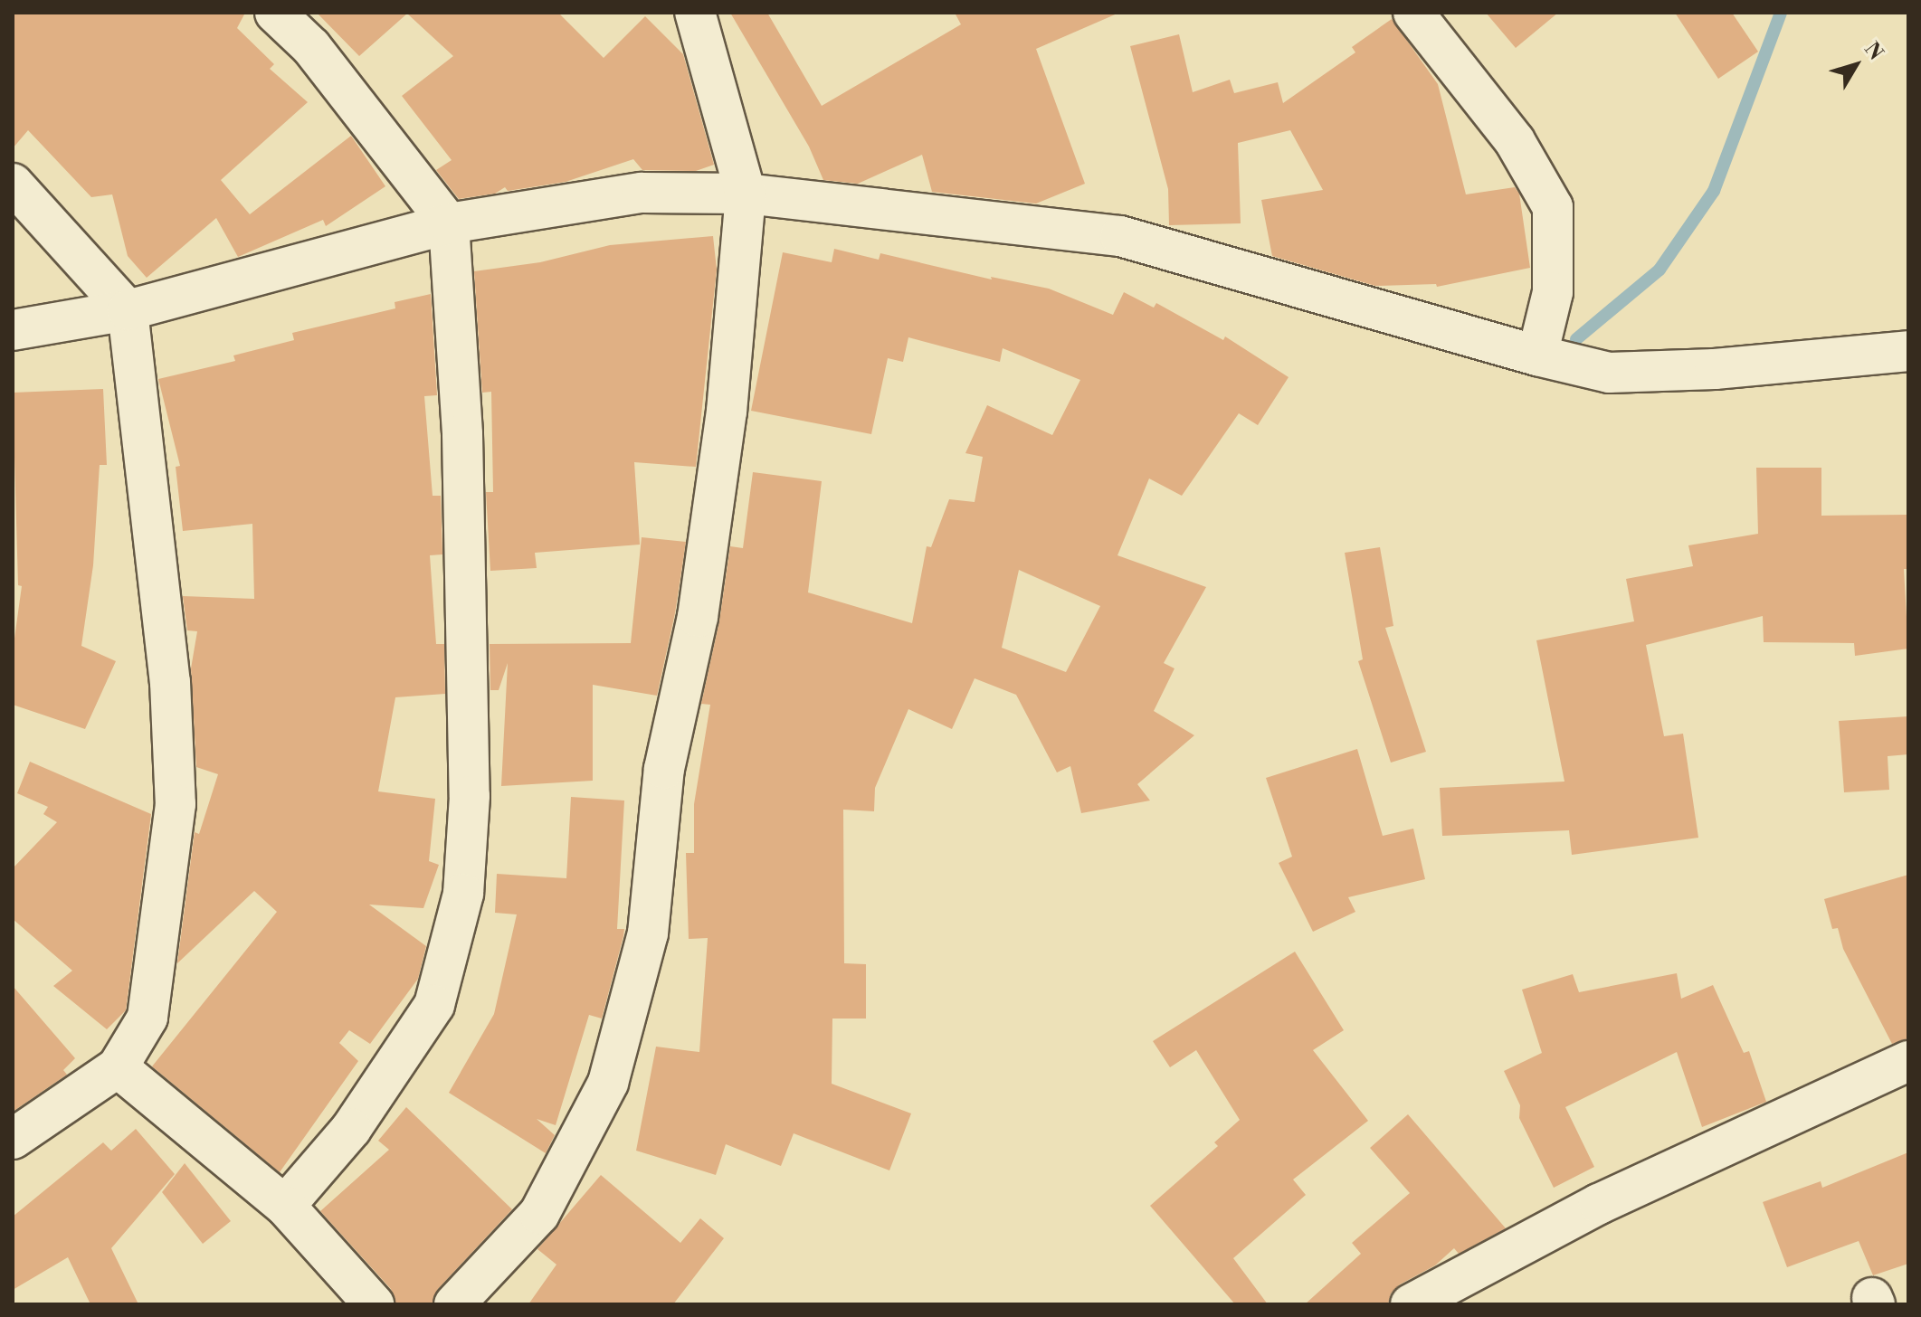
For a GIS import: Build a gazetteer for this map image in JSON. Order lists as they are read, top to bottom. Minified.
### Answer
{"north":"top right"}
